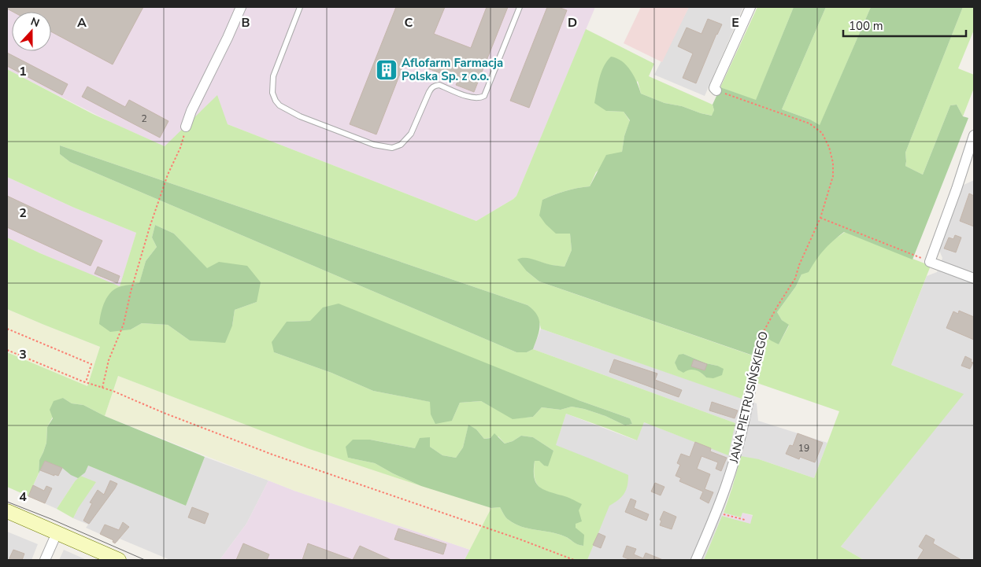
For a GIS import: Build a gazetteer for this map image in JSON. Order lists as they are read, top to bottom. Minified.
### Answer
{"streets":{"street":["JANA PIETRUSIŃSKIEGO"]},"places":{"building":["Aflofarm Farmacja Polska Sp. z o.o."]},"house_numbers":["2","19"],"scale_bar":"100 m","north":"top","grid":{"columns":["A","B","C","D","E"],"rows":["1","2","3","4"]}}
